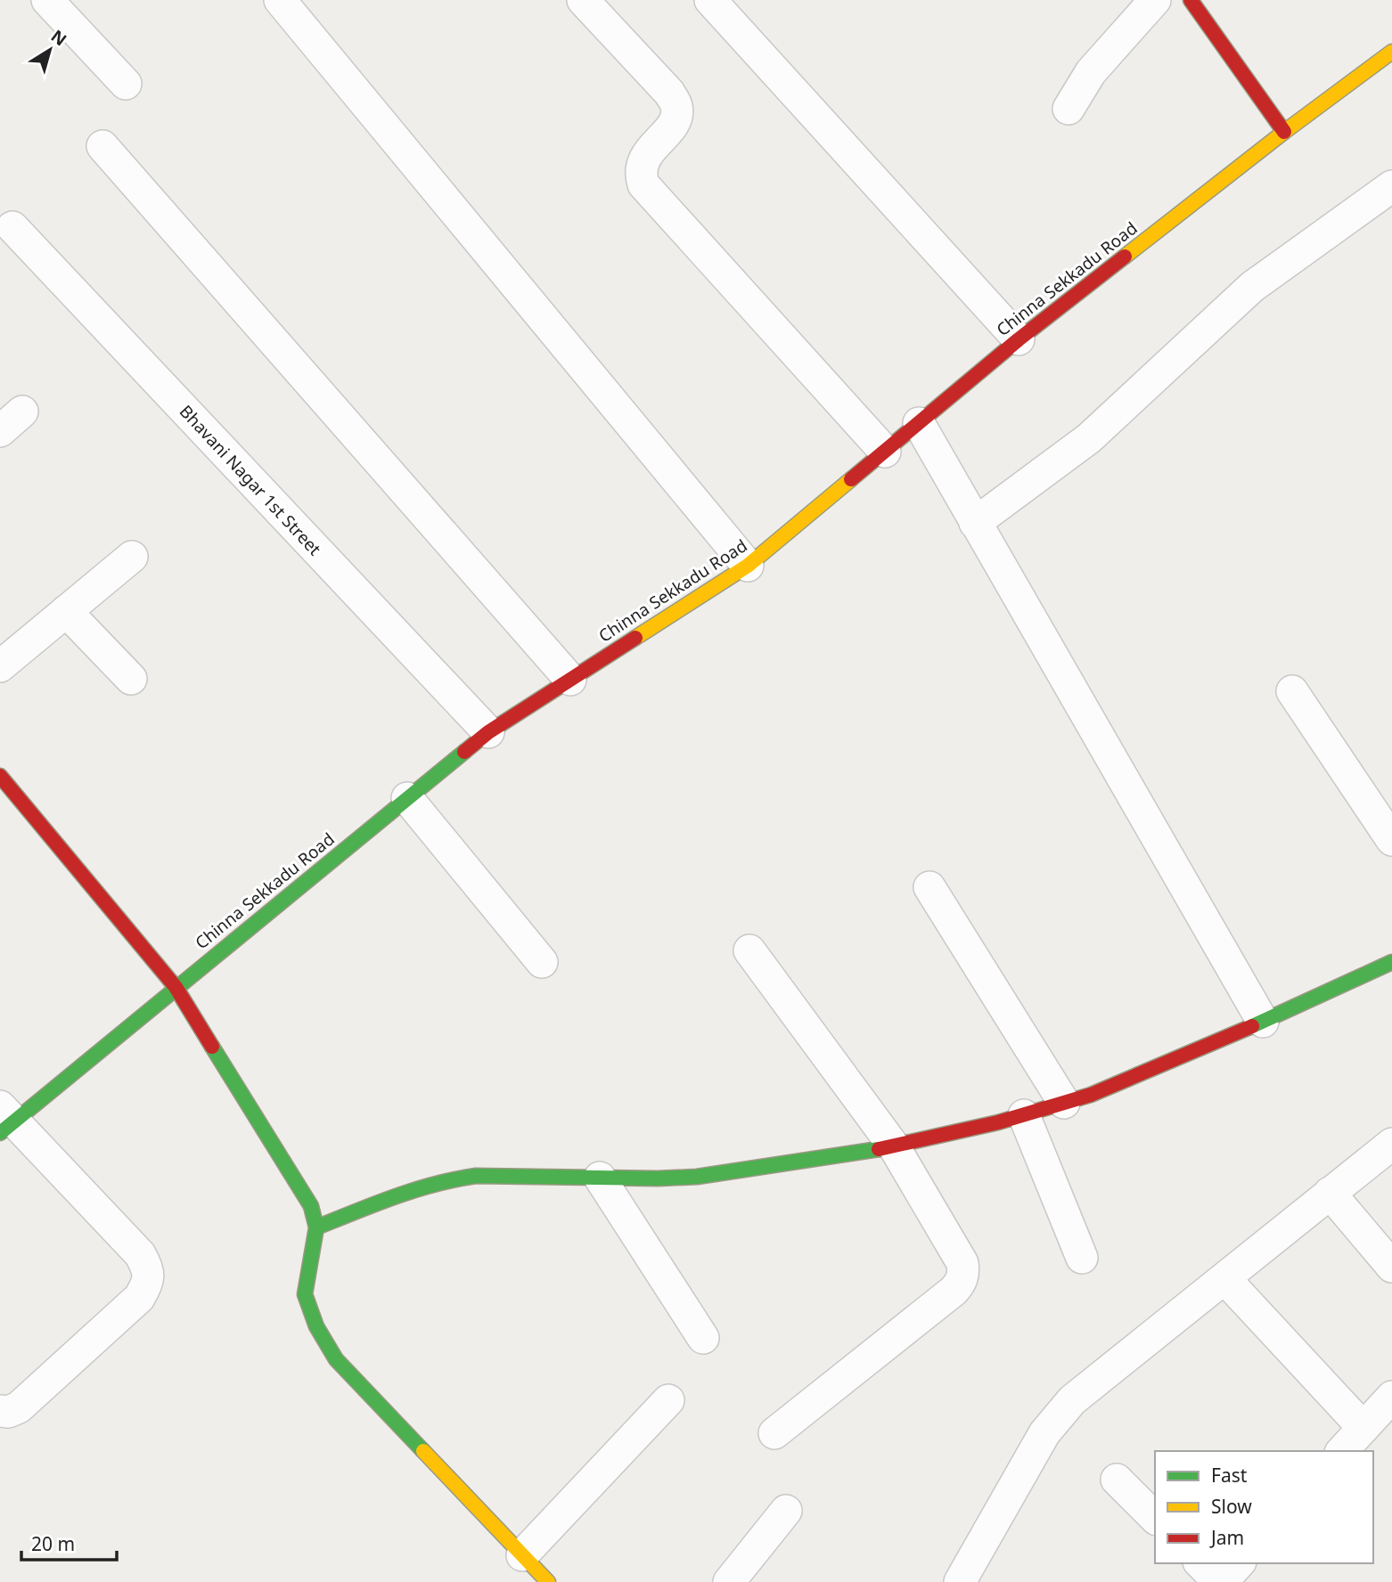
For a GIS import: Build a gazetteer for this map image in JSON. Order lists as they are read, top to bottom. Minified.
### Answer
{"streets":{"street":["Chinna Sekkadu Road","Bhavani Nagar 1st Street"]},"crossings":[["Chinna Sekkadu Road","Bhavani Nagar 1st Street"]],"legend":["Fast","Slow","Jam"],"scale_bar":"20 m","north":"top right"}
